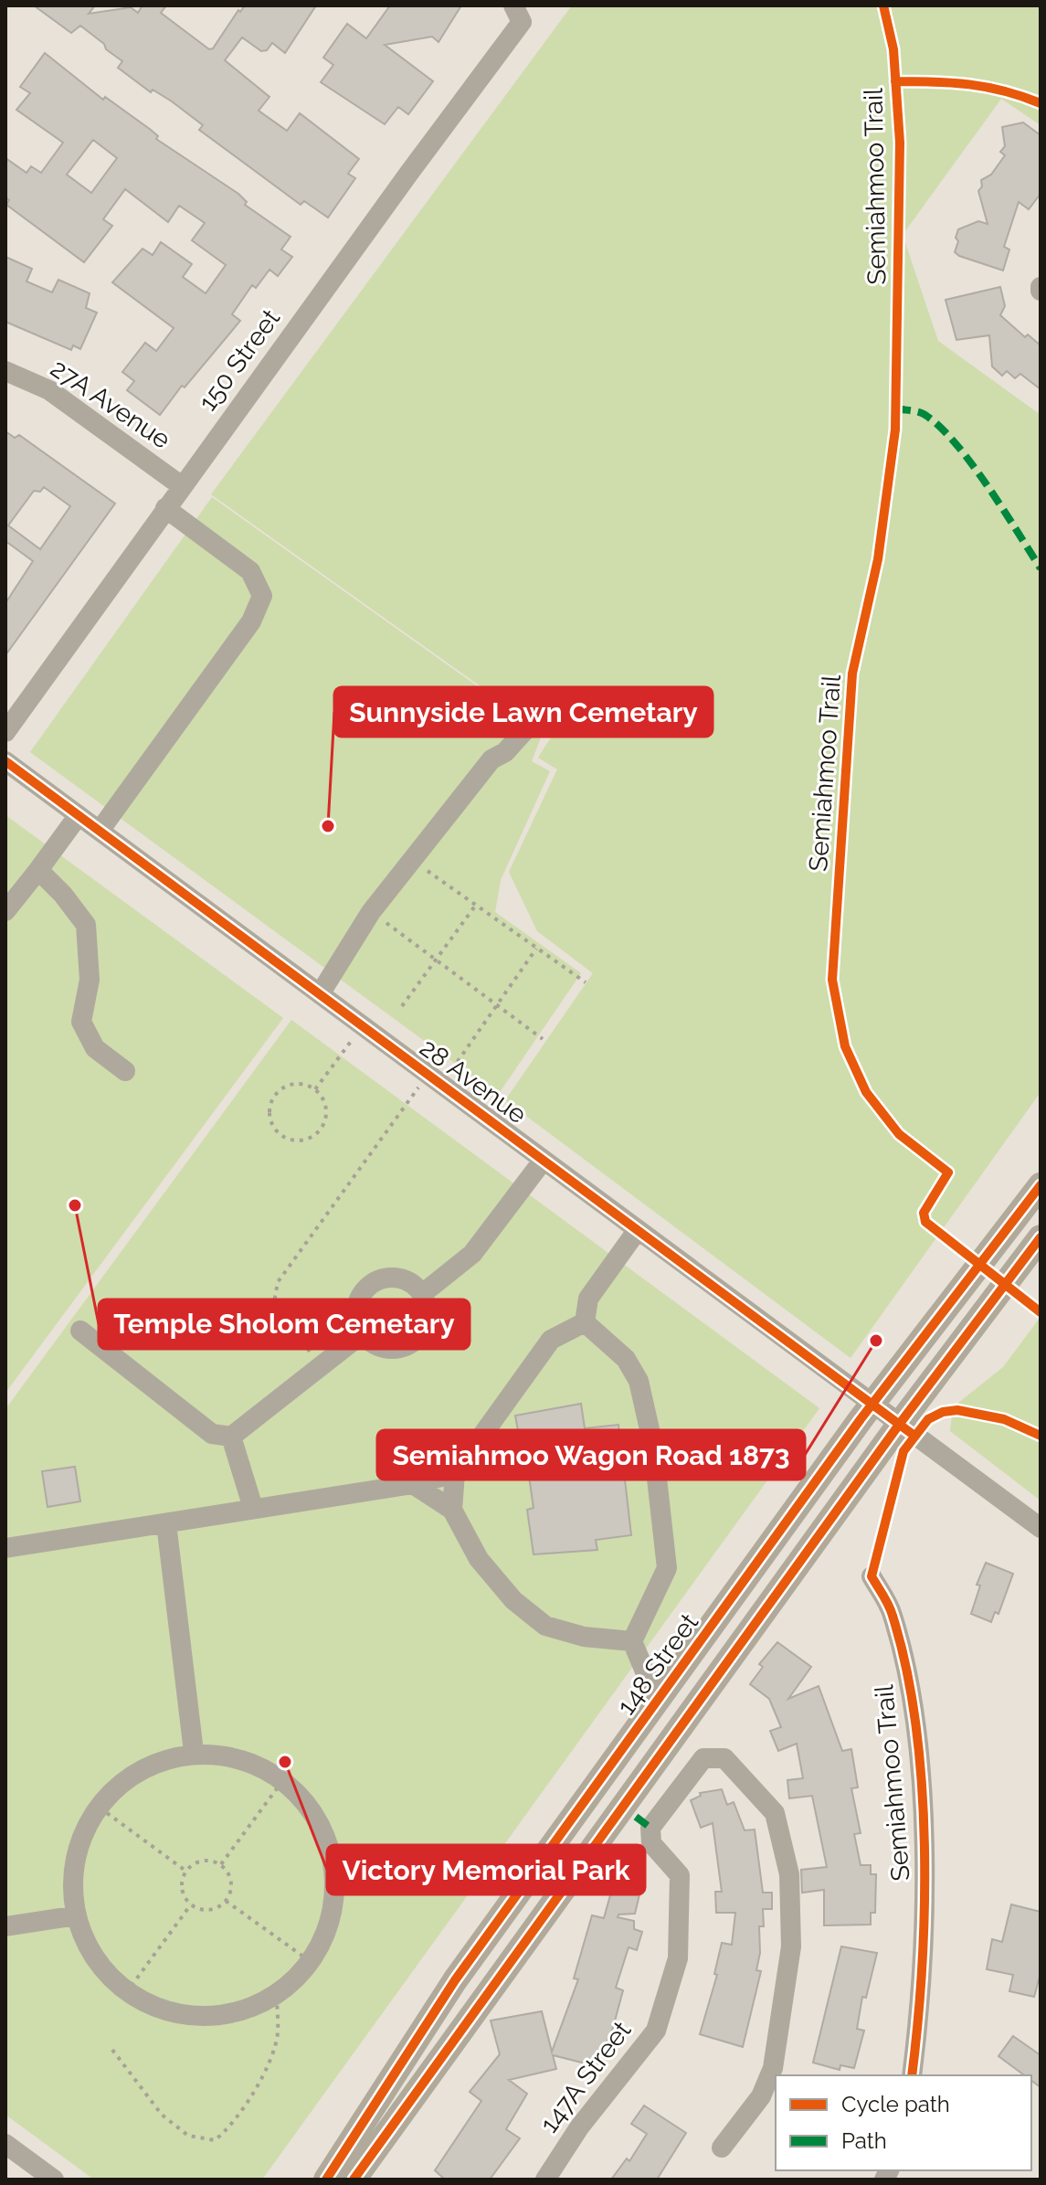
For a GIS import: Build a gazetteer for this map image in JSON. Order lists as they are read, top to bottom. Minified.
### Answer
{"streets":{"main road":["148 Street"],"street":["Semiahmoo Trail","150 Street","27A Avenue","28 Avenue","147A Street"]},"crossings":[["150 Street","27A Avenue"],["28 Avenue","148 Street"]],"places":["Sunnyside Lawn Cemetary","Temple Sholom Cemetary","Semiahmoo Wagon Road 1873","Victory Memorial Park"],"legend":["Cycle path","Path"]}
